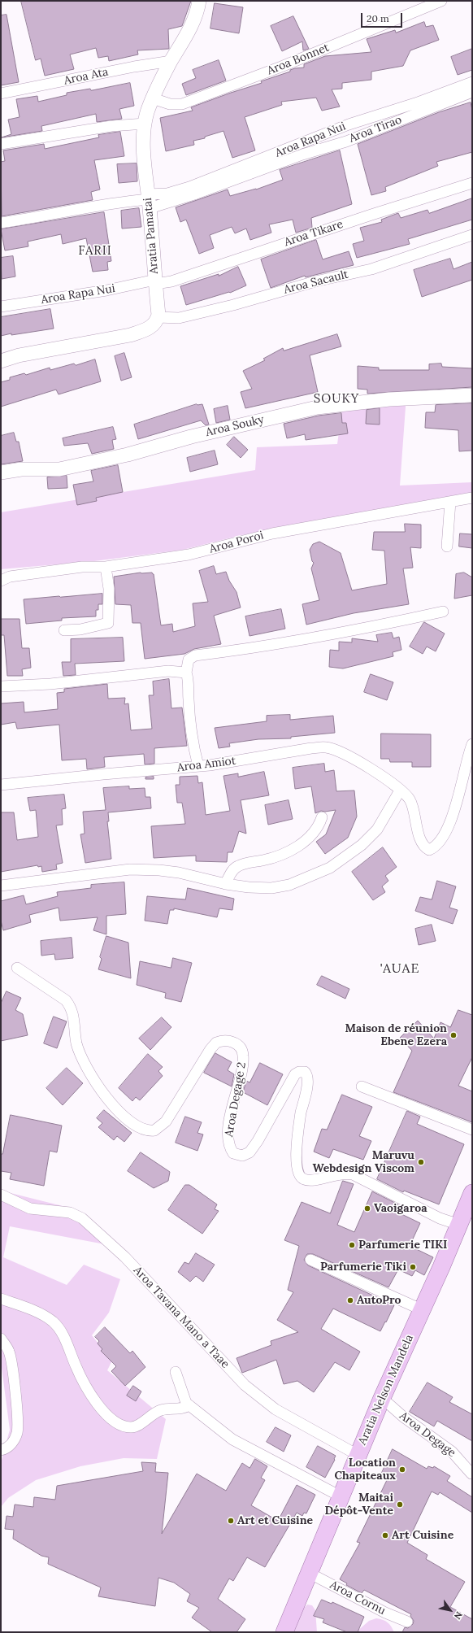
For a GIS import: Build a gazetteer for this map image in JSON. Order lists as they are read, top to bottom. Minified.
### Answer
{"streets":{"main road":["Aratia Nelson Mandela"],"street":["Aroa Bonnet","Aroa Ata","Aroa Tirao","Aroa Rapa Nui","Aroa Tikare","Aratia Pamatai","Aroa Sacault","Aroa Souky","Aroa Poroi","Aroa Amiot","Aroa Degage 2","Aroa Tavana Mano a Taae","Aroa Degage","Aroa Cornu"]},"crossings":[["Aroa Bonnet","Aratia Pamatai"],["Aroa Ata","Aratia Pamatai"],["Aroa Tirao","Aroa Rapa Nui"],["Aroa Tirao","Aratia Pamatai"],["Aroa Rapa Nui","Aroa Tikare"],["Aroa Rapa Nui","Aratia Pamatai"],["Aroa Tikare","Aratia Pamatai"],["Aratia Pamatai","Aroa Sacault"],["Aroa Degage 2","Aratia Nelson Mandela"],["Aroa Tavana Mano a Taae","Aratia Nelson Mandela"],["Aratia Nelson Mandela","Aroa Degage"],["Aratia Nelson Mandela","Aroa Cornu"]],"districts":["FARII","SOUKY","'AUAE"],"places":["Maison de réunion Ebene Ezera","Maruvu Webdesign Viscom","Vaoigaroa","Parfumerie TIKI","Parfumerie Tiki","AutoPro","Location Chapiteaux","Maitai Dépôt-Vente","Art et Cuisine","Art Cuisine"],"scale_bar":"20 m","north":"bottom right"}
